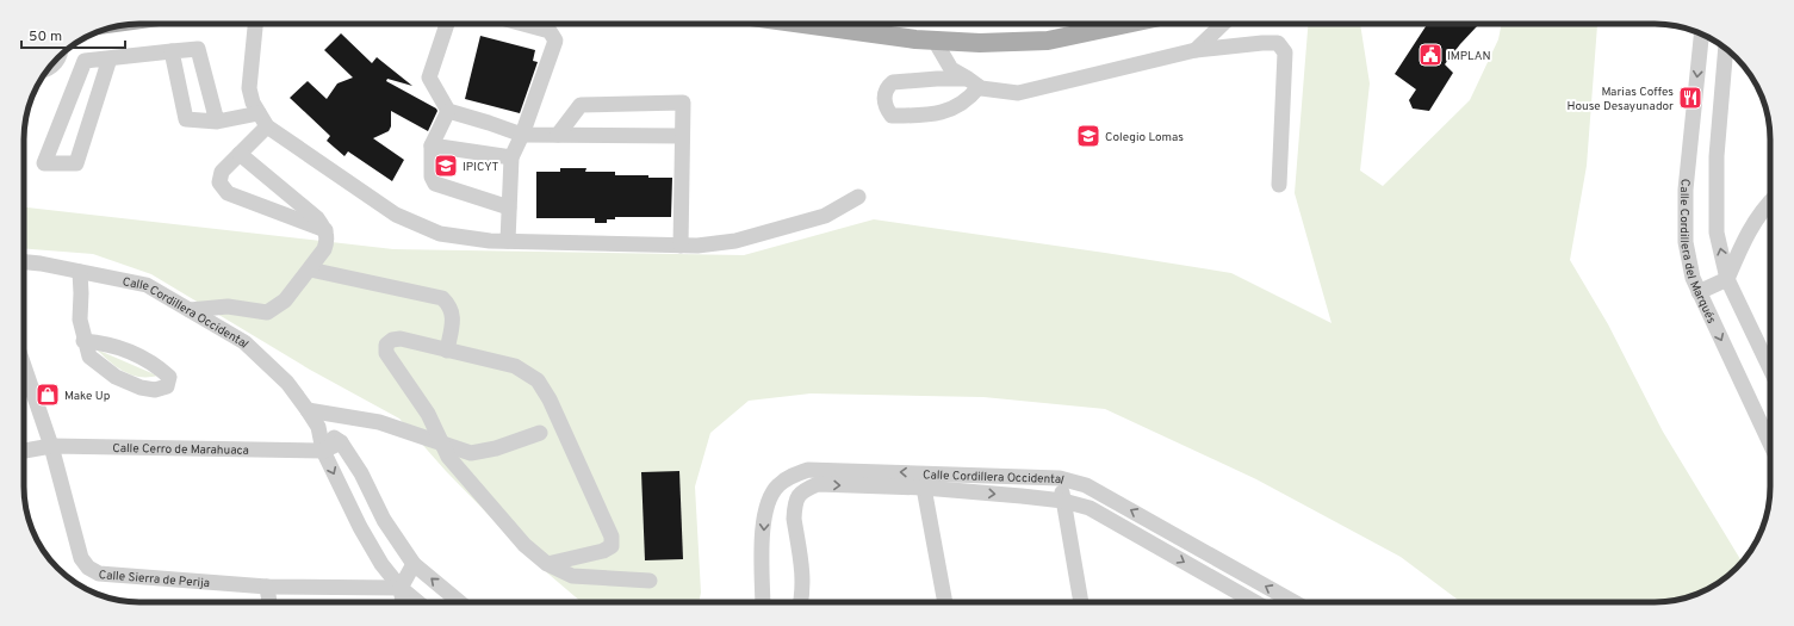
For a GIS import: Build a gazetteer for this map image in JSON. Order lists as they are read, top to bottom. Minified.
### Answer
{"streets":{"street":["Calle Cordillera del Marqués","Calle Cordillera Occidental","Calle Cerro de Marahuaca","Calle Sierra de Perija"]},"crossings":[["Calle Cordillera Occidental","Calle Cerro de Marahuaca"],["Calle Cordillera Occidental","Calle Sierra de Perija"],["Calle Cerro de Marahuaca","Calle Sierra de Perija"]],"places":{"public building":["IMPLAN"],"restaurant":["Marias Coffes House Desayunador"],"school or university":["Colegio Lomas","IPICYT"],"shop":["Make Up"]},"scale_bar":"50 m"}
